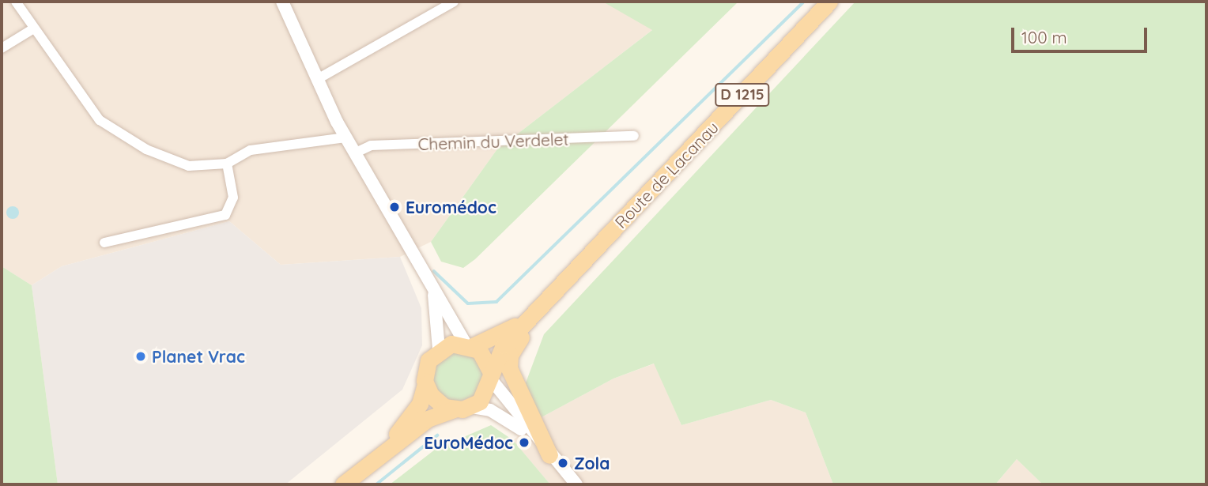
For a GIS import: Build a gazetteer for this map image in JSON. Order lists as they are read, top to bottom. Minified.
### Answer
{"streets":{"main road":["D 1215","Route de Lacanau"],"street":["Chemin du Verdelet"]},"places":["Euromédoc","Planet Vrac","EuroMédoc","Zola"],"scale_bar":"100 m"}
